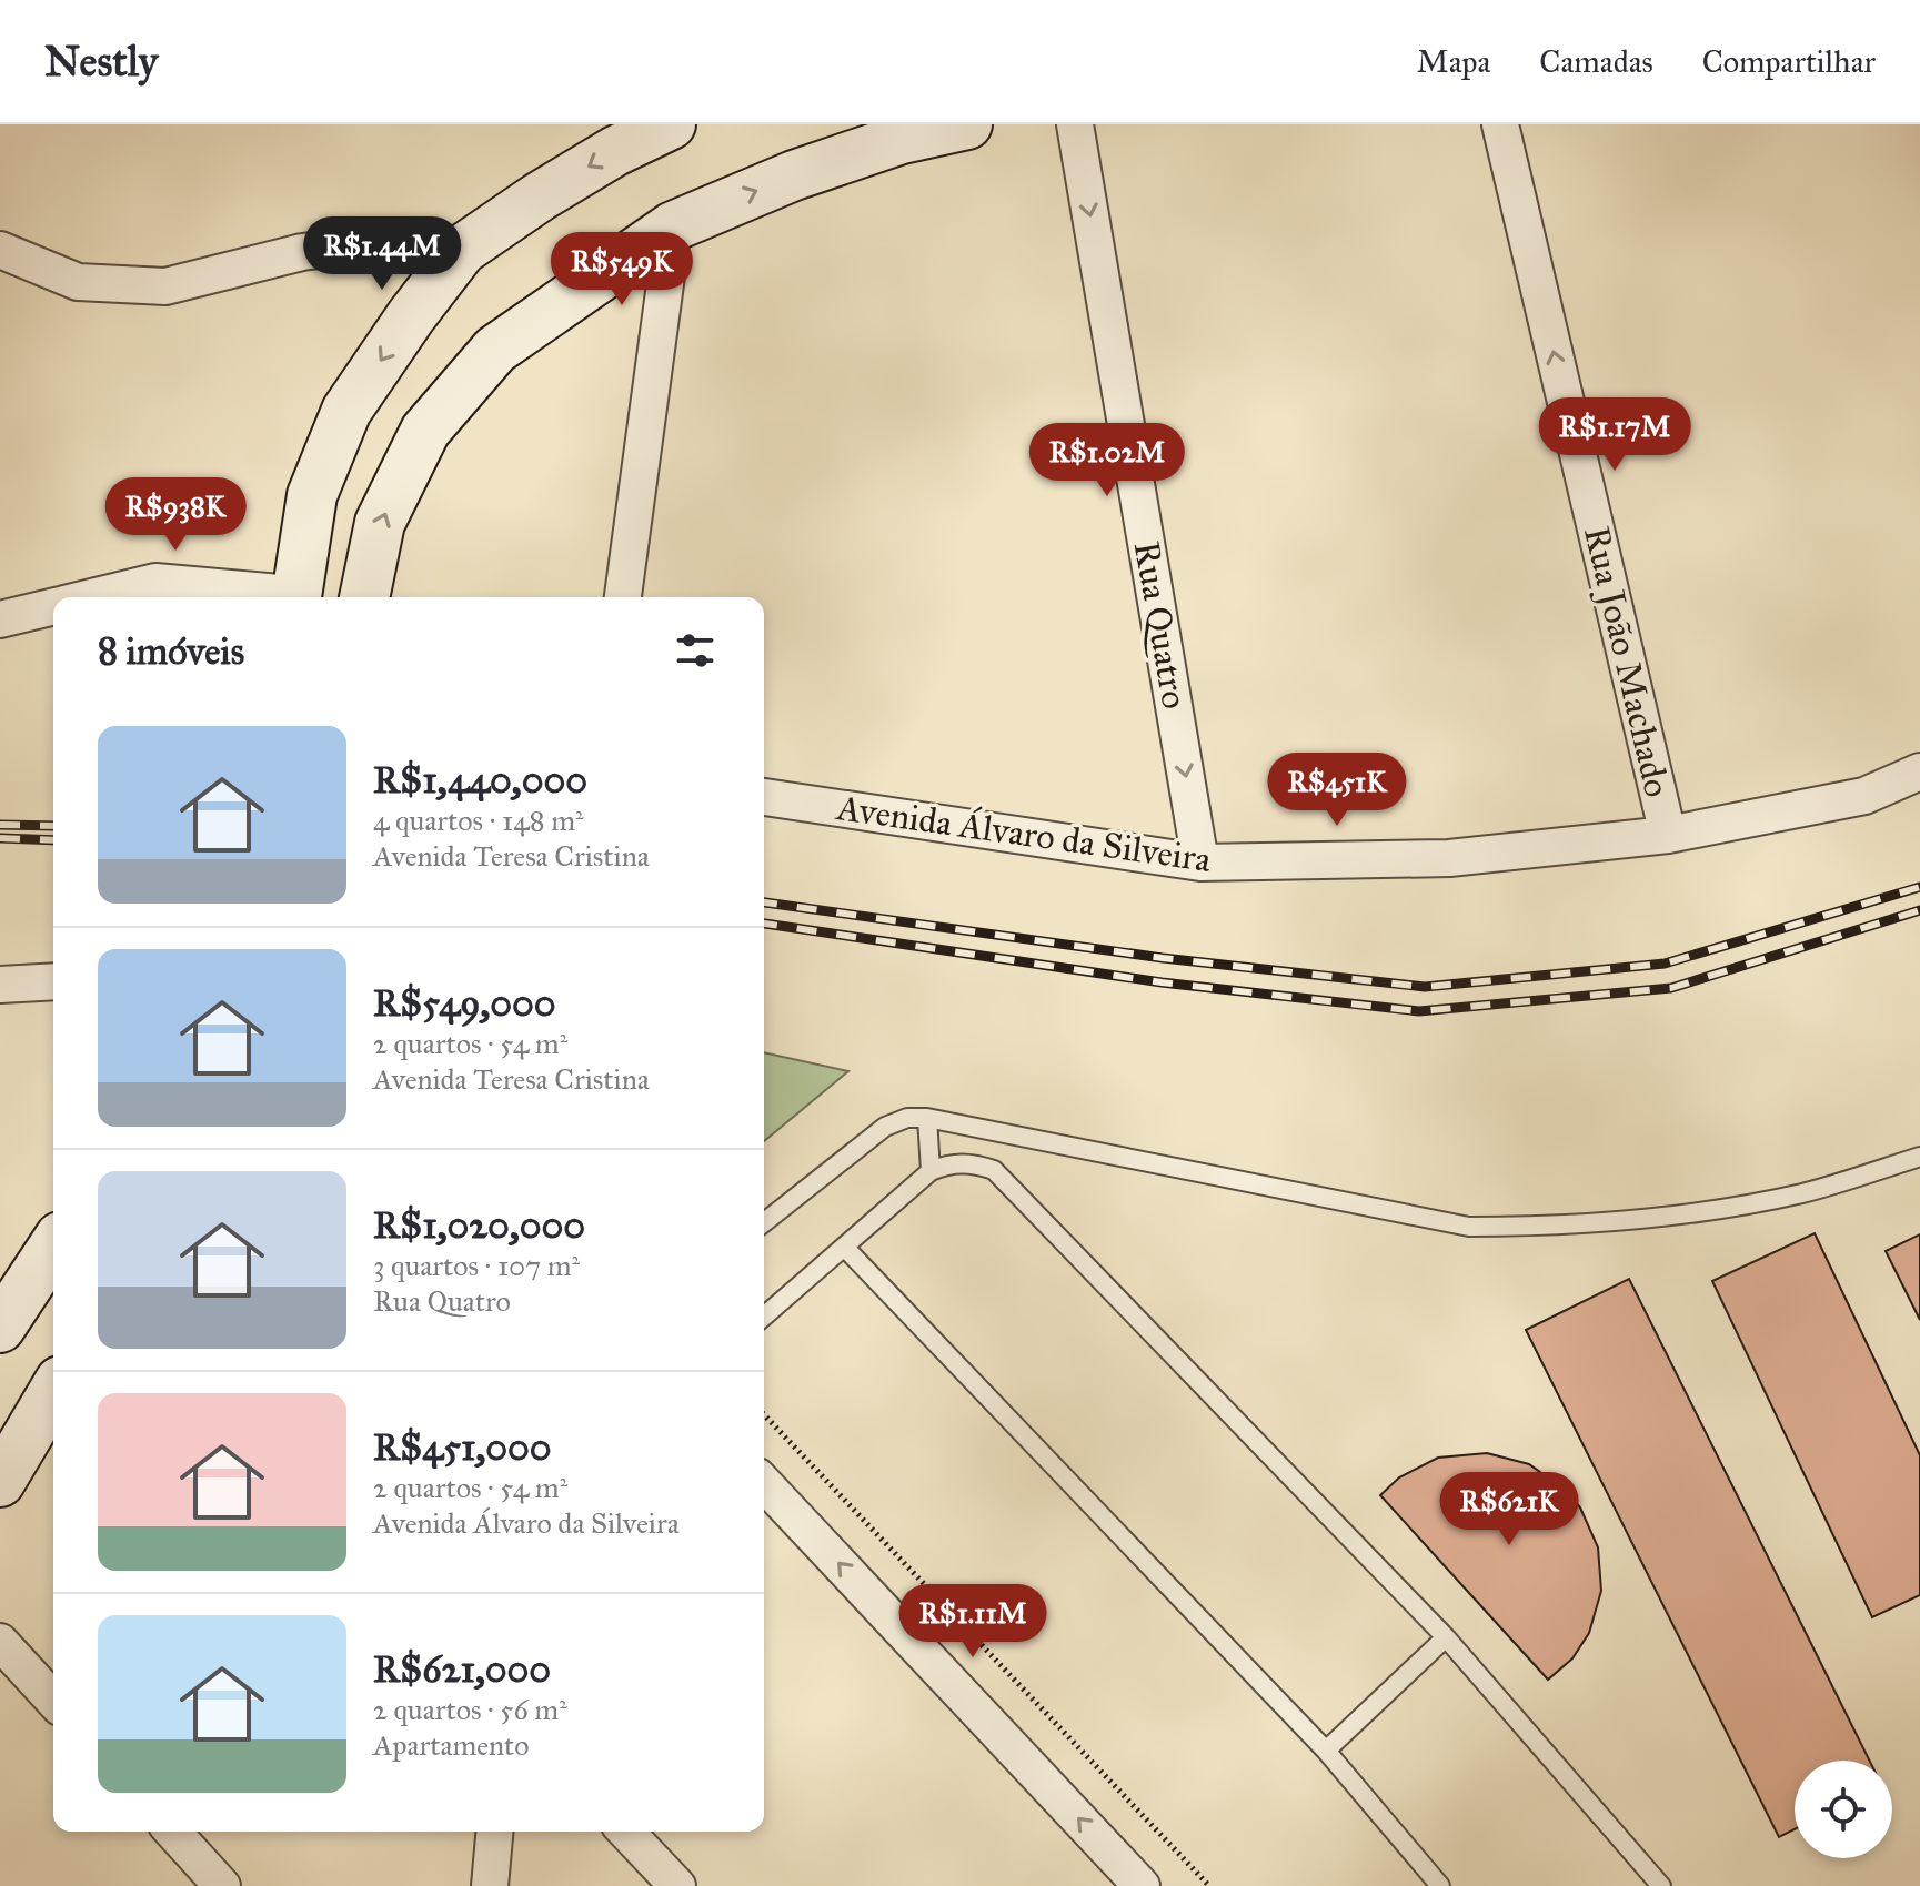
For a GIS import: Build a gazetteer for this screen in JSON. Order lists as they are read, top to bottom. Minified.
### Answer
{"streets":{"street":["Rua Quatro","Rua João Machado","Avenida Álvaro da Silveira"]},"crossings":[["Rua Quatro","Avenida Álvaro da Silveira"],["Rua João Machado","Avenida Álvaro da Silveira"]],"one_way":["Rua Quatro","Rua João Machado"],"page":{"header":"Nestly","nav":["Mapa","Camadas","Compartilhar"],"price":["R$1.44M","R$549K","R$1.17M","R$1.02M","R$938K","R$451K","R$621K","R$1.11M"],"heading":"8 imóveis","list":[{"name":"R$1,440,000","note":"4 quartos · 148 m² · Avenida Teresa Cristina"},{"name":"R$549,000","note":"2 quartos · 54 m² · Avenida Teresa Cristina"},{"name":"R$1,020,000","note":"3 quartos · 107 m² · Rua Quatro"},{"name":"R$451,000","note":"2 quartos · 54 m² · Avenida Álvaro da Silveira"},{"name":"R$621,000","note":"2 quartos · 56 m² · Apartamento"}]}}
